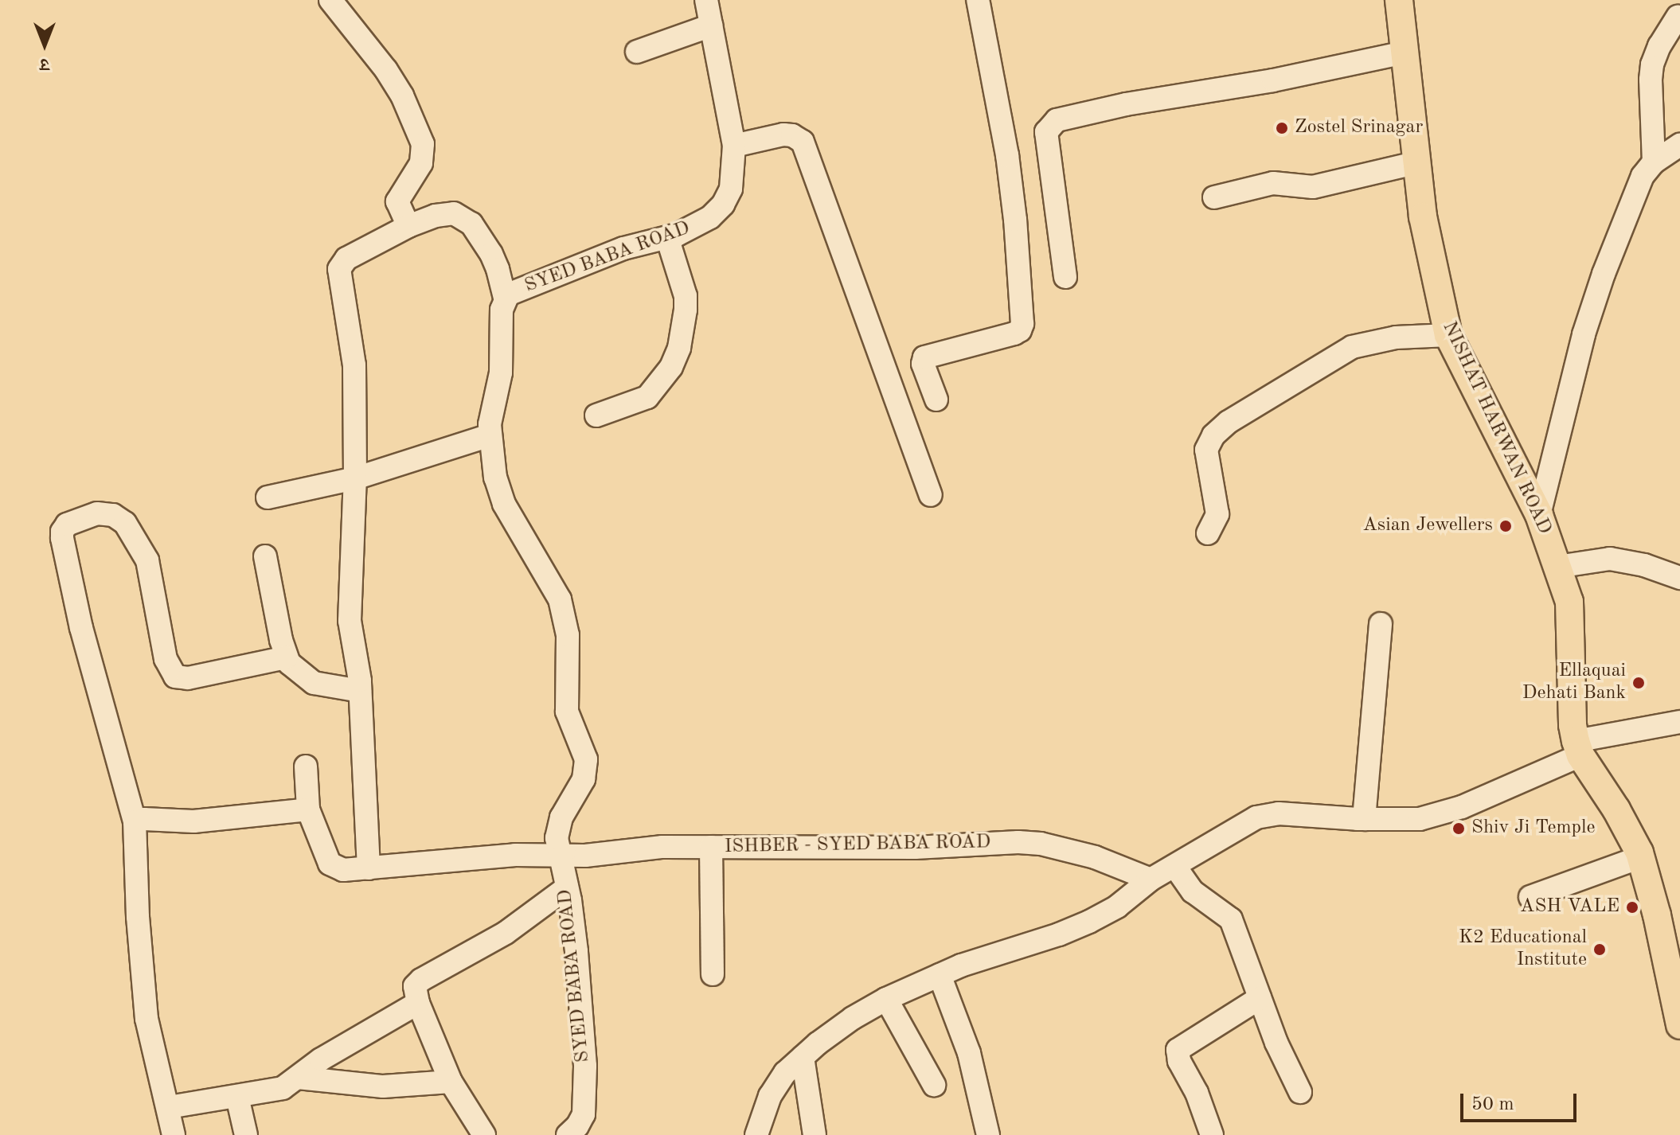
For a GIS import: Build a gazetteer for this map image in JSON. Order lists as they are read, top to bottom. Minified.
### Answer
{"streets":{"main road":["NISHAT HARWAN ROAD"],"street":["SYED BABA ROAD","ISHBER - SYED BABA ROAD"]},"crossings":[["SYED BABA ROAD","ISHBER - SYED BABA ROAD"]],"places":["Zostel Srinagar","Asian Jewellers","Ellaquai Dehati Bank","Shiv Ji Temple","ASH VALE","K2 Educational Institute"],"scale_bar":"50 m","north":"bottom"}
